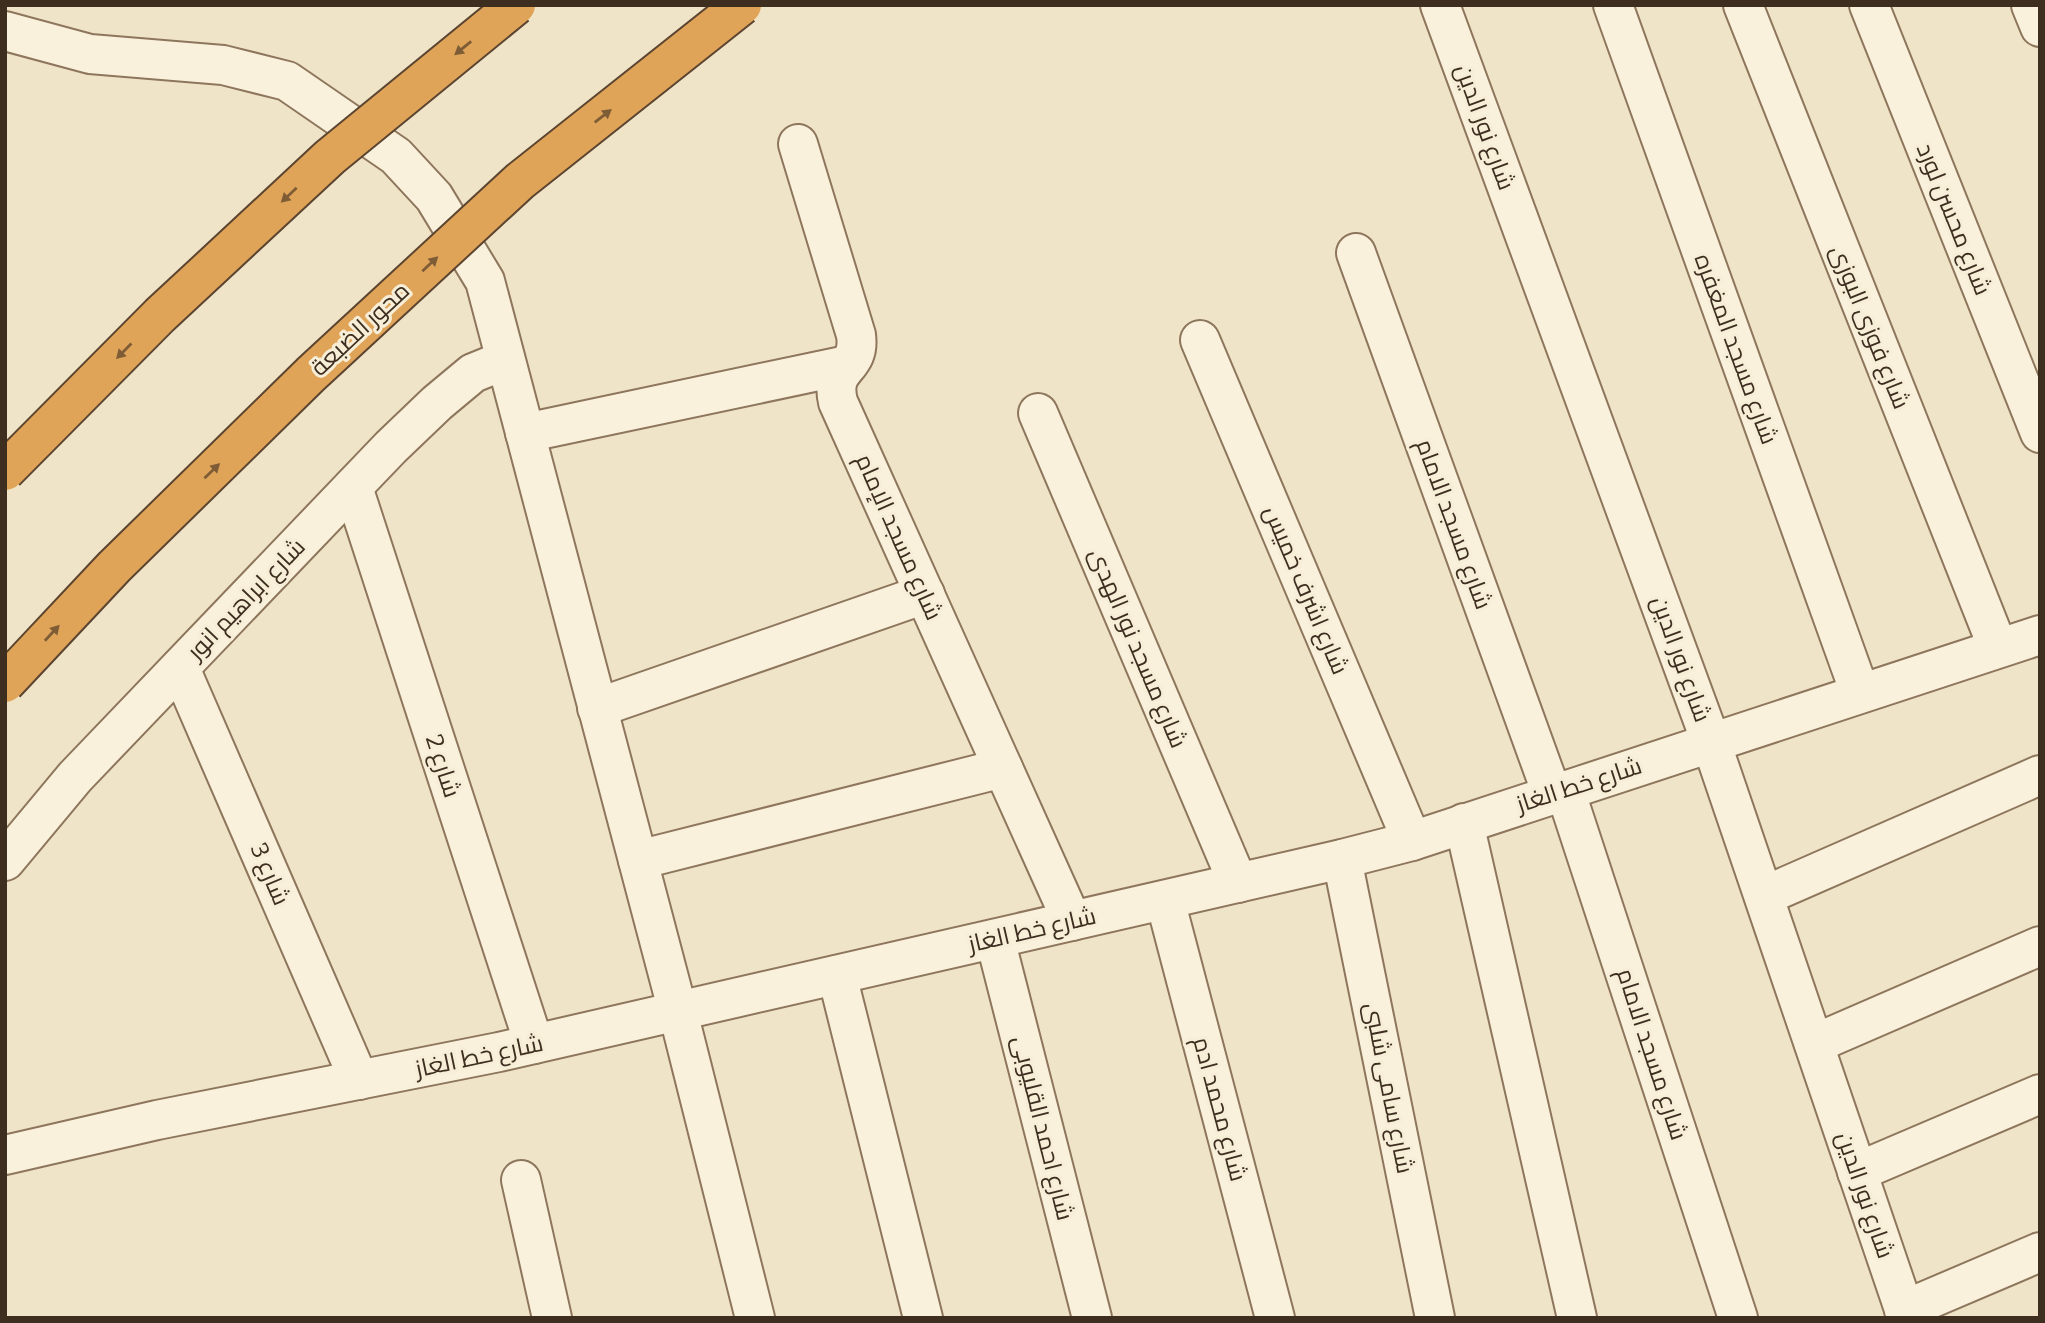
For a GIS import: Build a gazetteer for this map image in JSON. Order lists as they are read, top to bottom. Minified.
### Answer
{"streets":{"highway":["محور الضبعة"],"street":["شارع نور الدين","شارع محسن لورد","شارع فوزى البوزى","شارع مسجد المغفره","شارع مسجد الامام","شارع مسجد الإمام","شارع اشرف خميس","شارع ابراهيم انور","شارع مسجد نور الهدى","شارع 2","شارع خط الغاز","شارع 3","شارع سامى شلبى","شارع محمد ادم","شارع احمد القليوبى"]},"crossings":[["شارع نور الدين","شارع خط الغاز"],["شارع فوزى البوزى","شارع خط الغاز"],["شارع مسجد المغفره","شارع خط الغاز"],["شارع مسجد الامام","شارع خط الغاز"],["شارع مسجد الإمام","شارع خط الغاز"],["شارع اشرف خميس","شارع خط الغاز"],["شارع ابراهيم انور","شارع 2"],["شارع ابراهيم انور","شارع 3"],["شارع مسجد نور الهدى","شارع خط الغاز"],["شارع 2","شارع خط الغاز"],["شارع خط الغاز","شارع 3"],["شارع خط الغاز","شارع سامى شلبى"],["شارع خط الغاز","شارع محمد ادم"],["شارع خط الغاز","شارع احمد القليوبى"]]}
